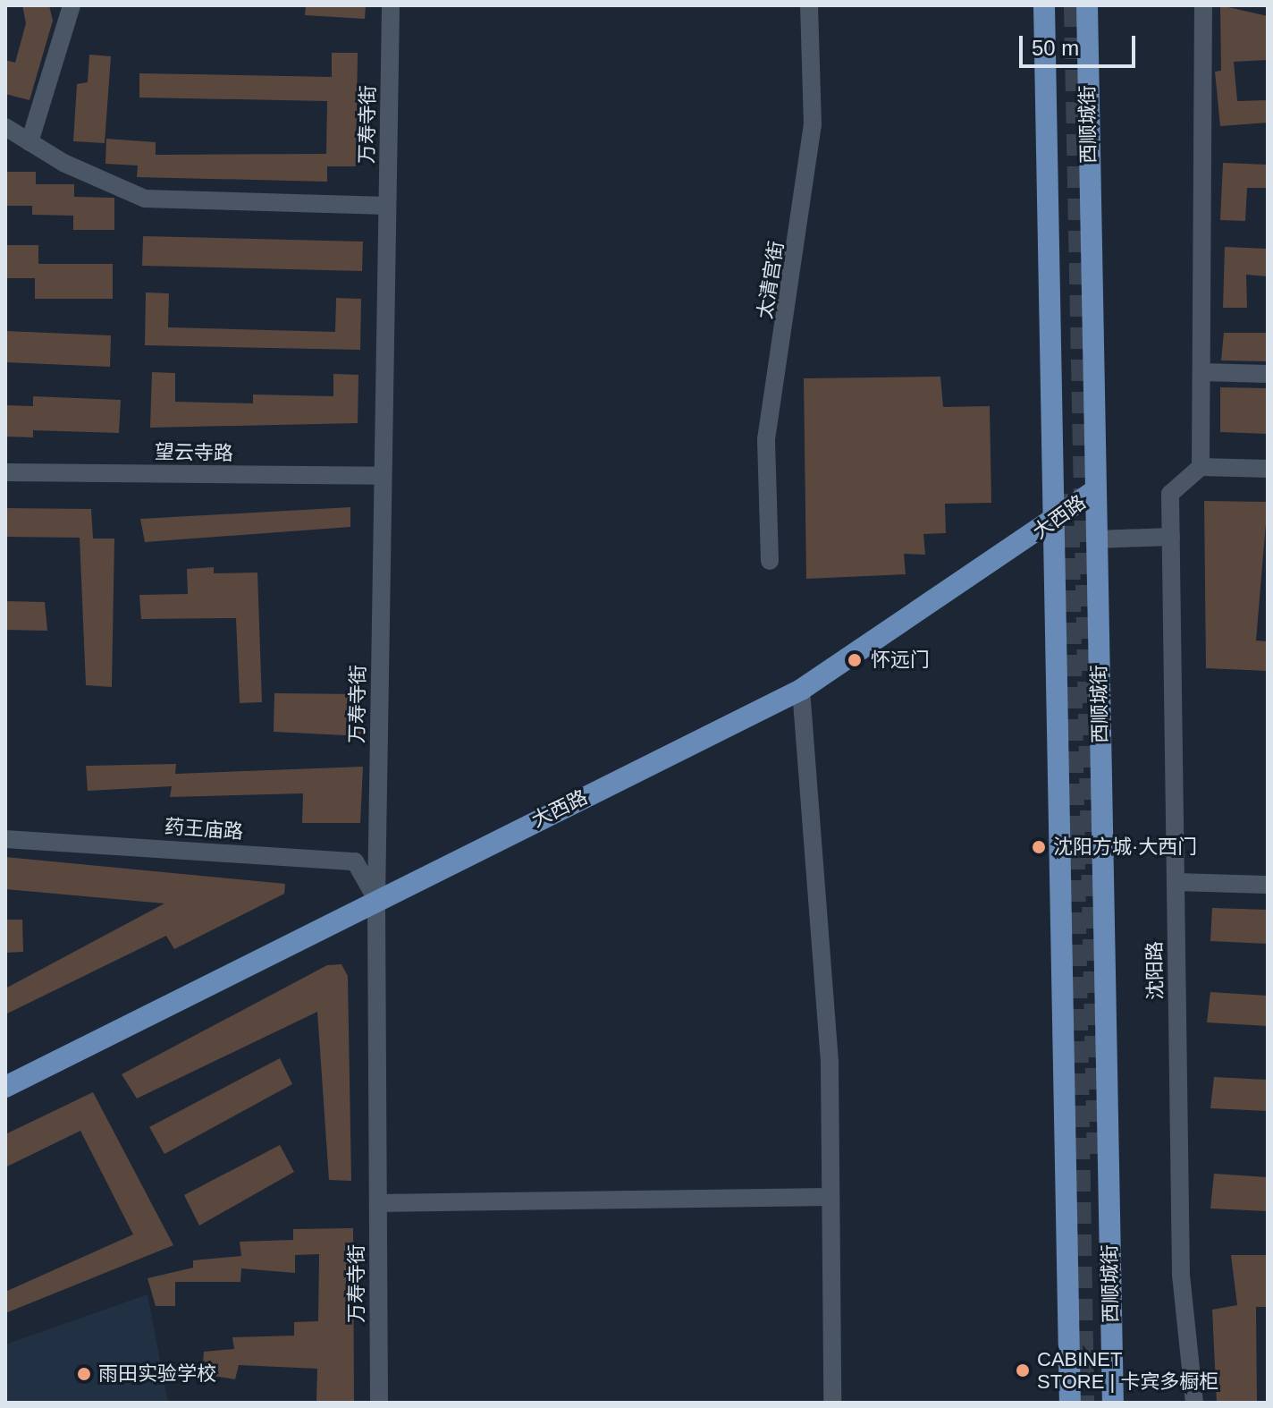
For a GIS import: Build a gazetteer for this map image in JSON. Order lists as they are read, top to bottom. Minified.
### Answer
{"streets":{"main road":["西顺城街","大西路"],"street":["万寿寺街","太清宫街","望云寺路","药王庙路","沈阳路"]},"crossings":[["万寿寺街","望云寺路"],["万寿寺街","大西路"],["万寿寺街","药王庙路"],["西顺城街","大西路"],["大西路","药王庙路"]],"places":["怀远门","沈阳方城·大西门","CABINET STORE | 卡宾多橱柜","雨田实验学校"],"scale_bar":"50 m"}
